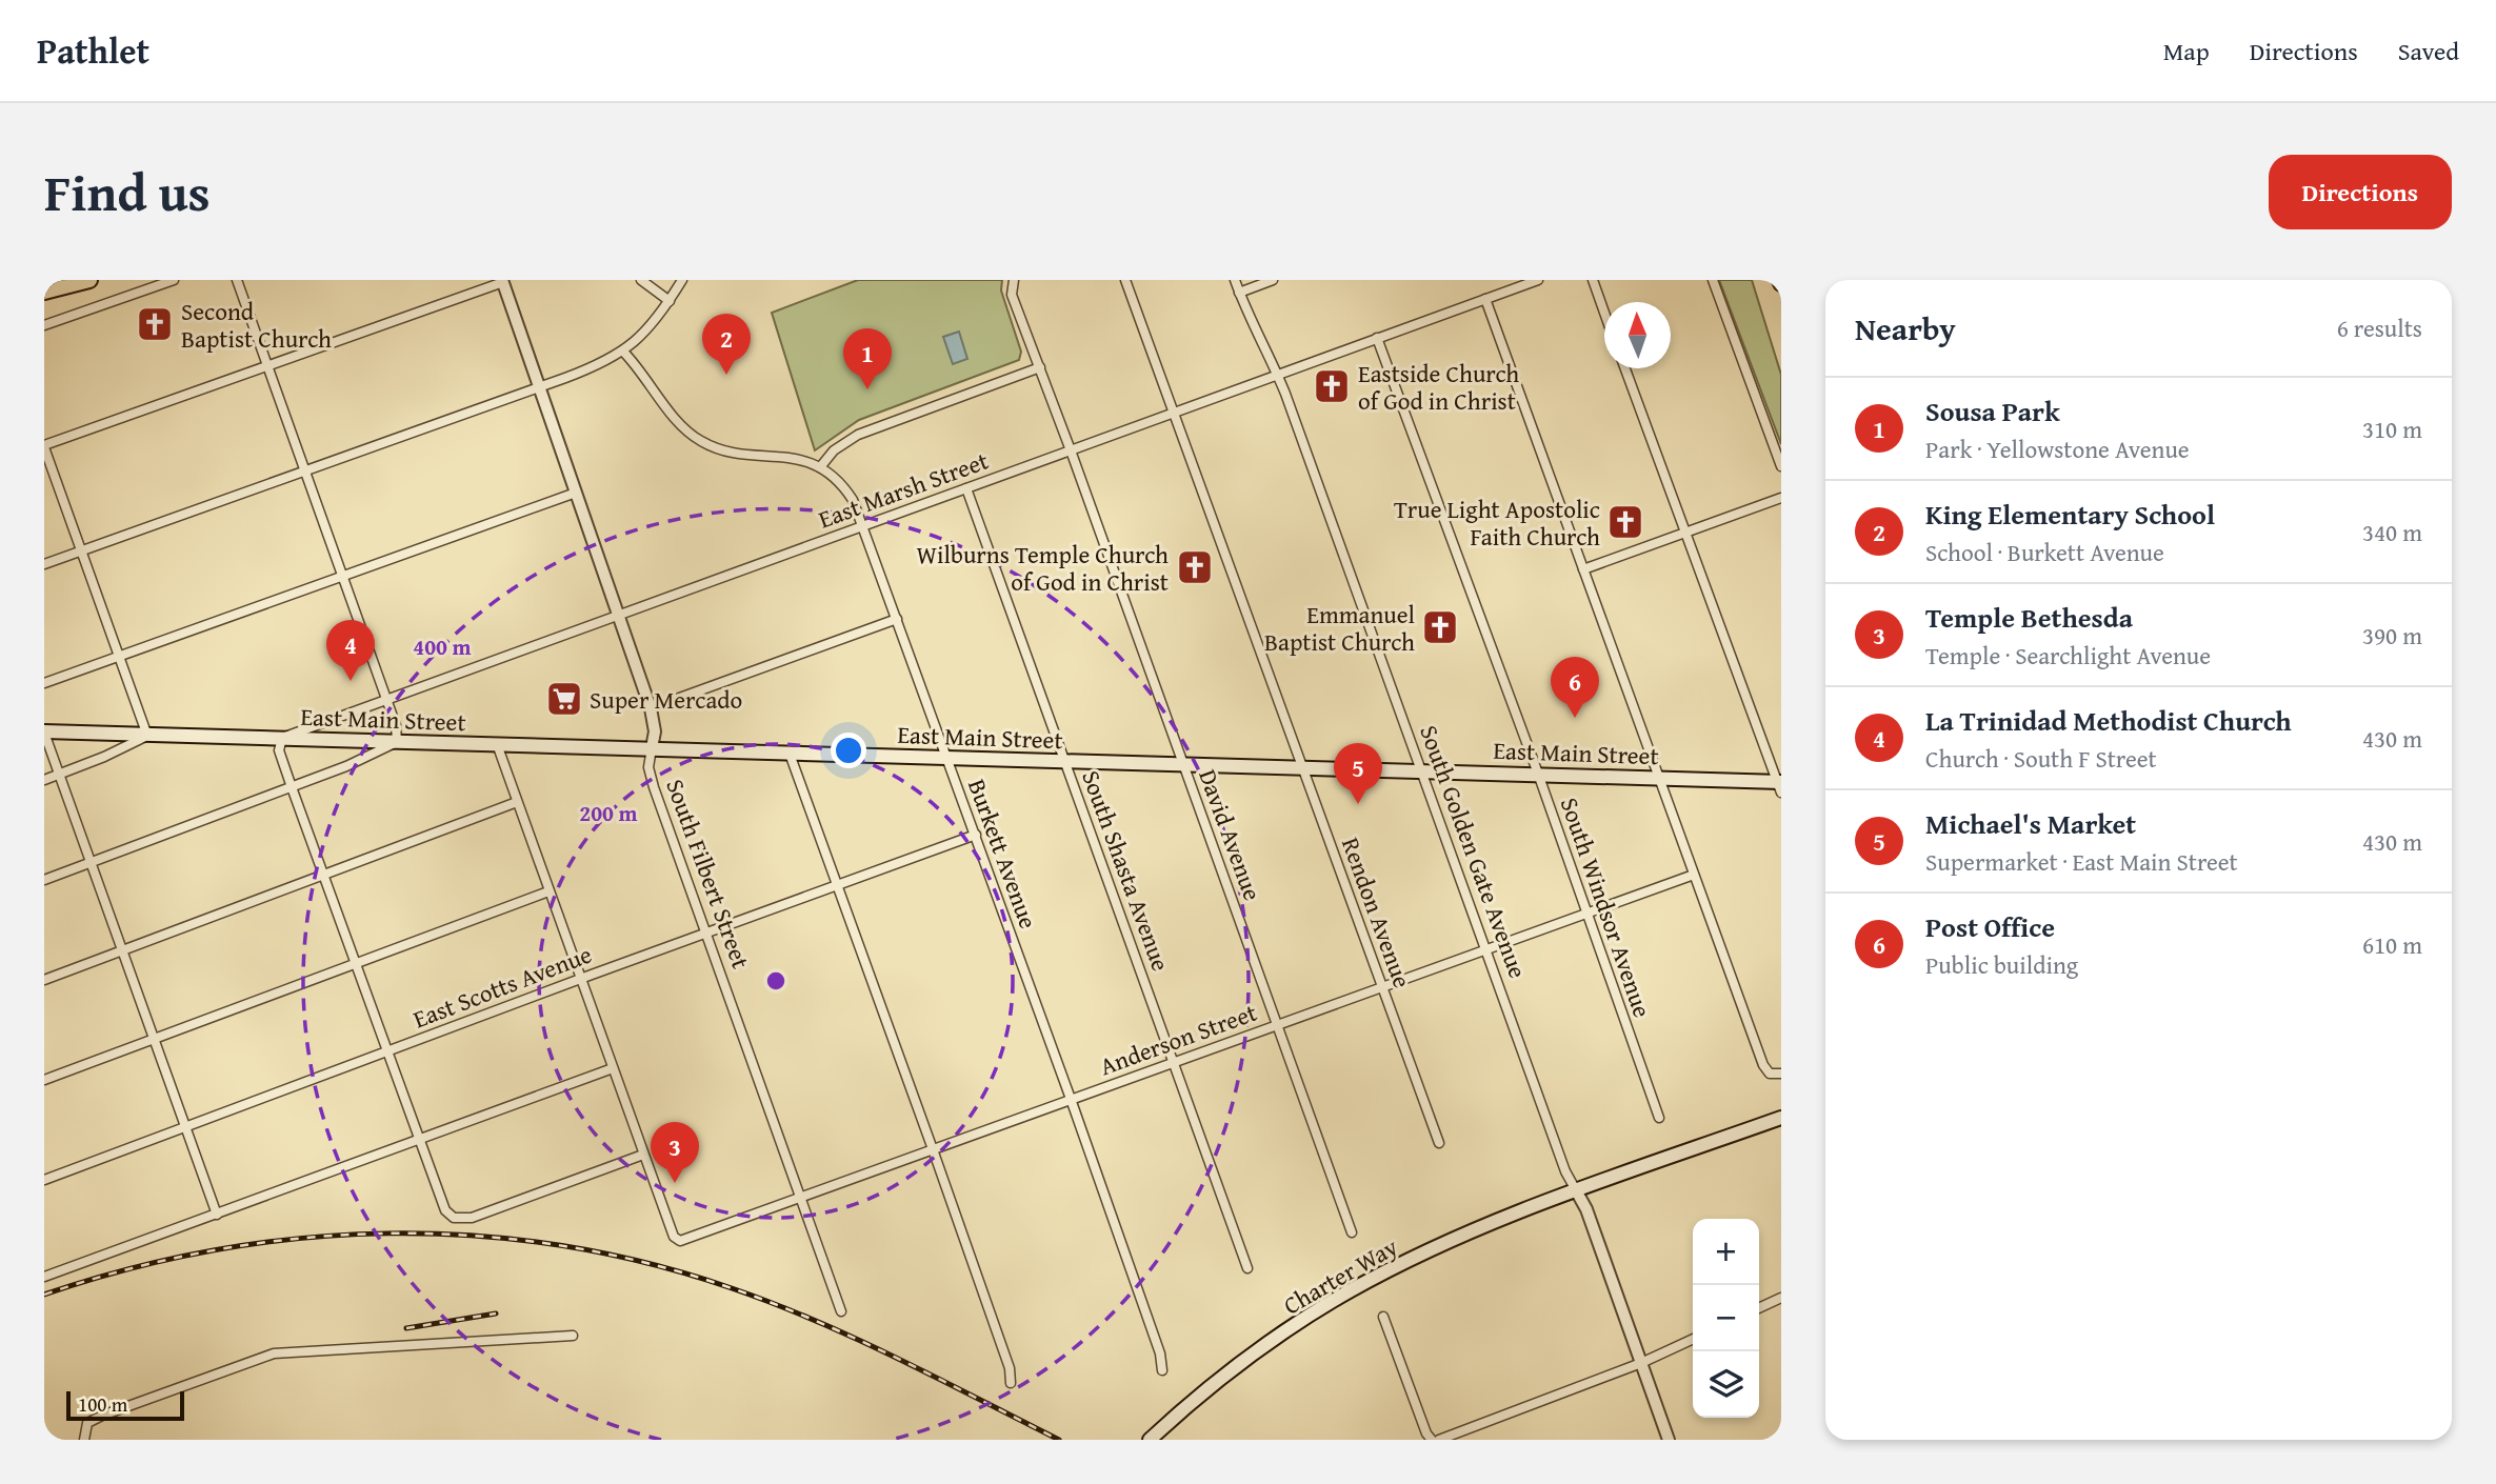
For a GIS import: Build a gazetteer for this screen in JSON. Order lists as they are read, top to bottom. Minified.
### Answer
{"streets":{"main road":["East Main Street","Charter Way"],"street":["East Marsh Street","David Avenue","South Golden Gate Avenue","Burkett Avenue","South Shasta Avenue","South Filbert Street","South Windsor Avenue","Rendon Avenue","East Scotts Avenue","Anderson Street"]},"crossings":[["East Marsh Street","East Main Street"],["East Marsh Street","David Avenue"],["East Marsh Street","South Golden Gate Avenue"],["East Marsh Street","Burkett Avenue"],["East Marsh Street","South Shasta Avenue"],["East Marsh Street","South Filbert Street"],["East Marsh Street","South Windsor Avenue"],["East Marsh Street","Rendon Avenue"],["East Main Street","David Avenue"],["East Main Street","South Golden Gate Avenue"],["East Main Street","Burkett Avenue"],["East Main Street","South Shasta Avenue"],["East Main Street","South Filbert Street"],["East Main Street","South Windsor Avenue"],["East Main Street","Rendon Avenue"],["David Avenue","Anderson Street"],["South Golden Gate Avenue","Anderson Street"],["South Golden Gate Avenue","Charter Way"],["Burkett Avenue","East Scotts Avenue"],["Burkett Avenue","Anderson Street"],["South Shasta Avenue","Anderson Street"],["South Filbert Street","East Scotts Avenue"],["South Filbert Street","Anderson Street"],["South Windsor Avenue","Anderson Street"],["Rendon Avenue","Anderson Street"]],"places":{"church":["Second Baptist Church","Eastside Church of God in Christ","True Light Apostolic Faith Church","Wilburns Temple Church of God in Christ","Emmanuel Baptist Church"],"supermarket":["Super Mercado"]},"scale_bar":"100 m","north":"top","page":{"header":"Pathlet","nav":["Map","Directions","Saved"],"title":"Find us","buttons":"Directions","heading":["Nearby","6 results"],"pins":["2","1","4","6","5","3"],"list":[{"mark":"1","name":"Sousa Park","note":"Park · Yellowstone Avenue","value":"310 m"},{"mark":"2","name":"King Elementary School","note":"School · Burkett Avenue","value":"340 m"},{"mark":"3","name":"Temple Bethesda","note":"Temple · Searchlight Avenue","value":"390 m"},{"mark":"4","name":"La Trinidad Methodist Church","note":"Church · South F Street","value":"430 m"},{"mark":"5","name":"Michael's Market","note":"Supermarket · East Main Street","value":"430 m"},{"mark":"6","name":"Post Office","note":"Public building","value":"610 m"}],"map_buttons":["+","−"],"scale":"100 m"},"rings":["400 m","200 m"]}
